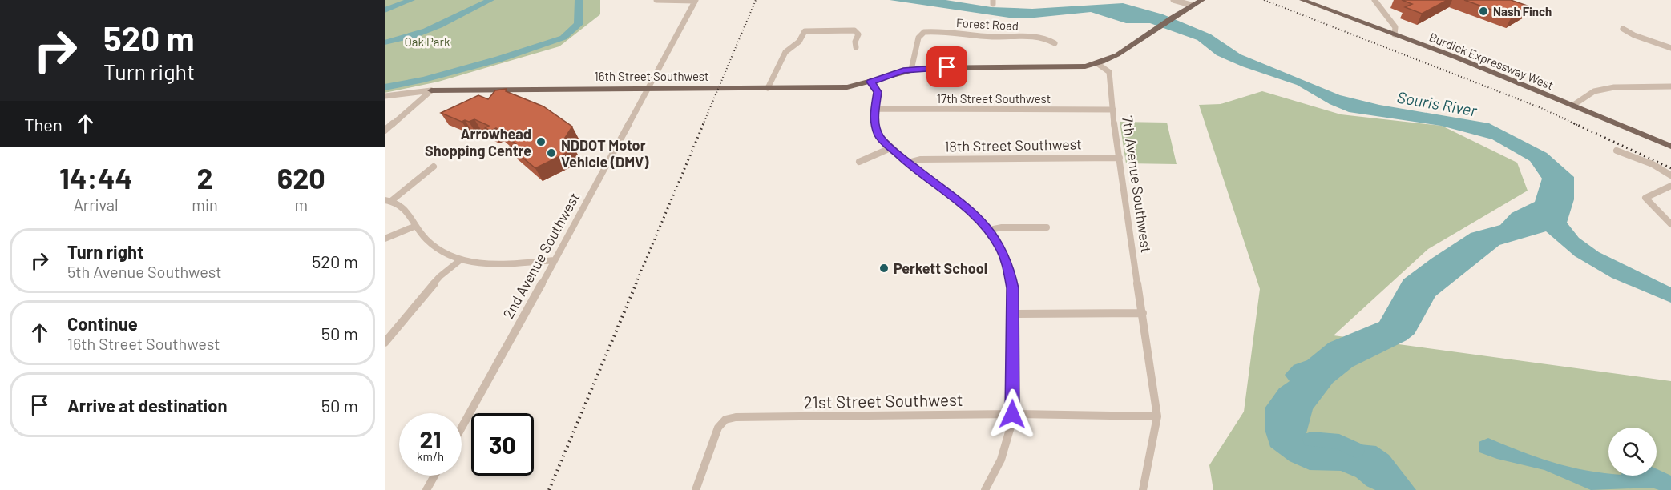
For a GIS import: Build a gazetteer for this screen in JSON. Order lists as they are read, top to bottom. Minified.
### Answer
{"streets":{"main road":["Burdick Expressway West","16th Street Southwest"],"street":["Forest Road","17th Street Southwest","18th Street Southwest","7th Avenue Southwest","2nd Avenue Southwest","21st Street Southwest"]},"crossings":[["Forest Road","16th Street Southwest"],["16th Street Southwest","2nd Avenue Southwest"],["17th Street Southwest","7th Avenue Southwest"],["18th Street Southwest","7th Avenue Southwest"],["7th Avenue Southwest","21st Street Southwest"]],"water":["Souris River"],"parks":["Oak Park"],"places":["Nash Finch","Arrowhead Shopping Centre","NDDOT Motor Vehicle (DMV)","Perkett School"],"page":{"turn":["520 m","Turn right"],"then":"Then","eta":["14:44","Arrival","2","min","620","m"],"list":[{"name":"Turn right","note":"5th Avenue Southwest","value":"520 m"},{"name":"Continue","note":"16th Street Southwest","value":"50 m"},{"name":"Arrive at destination","value":"50 m"}],"speed":"21 km/h","limit":"30"}}
